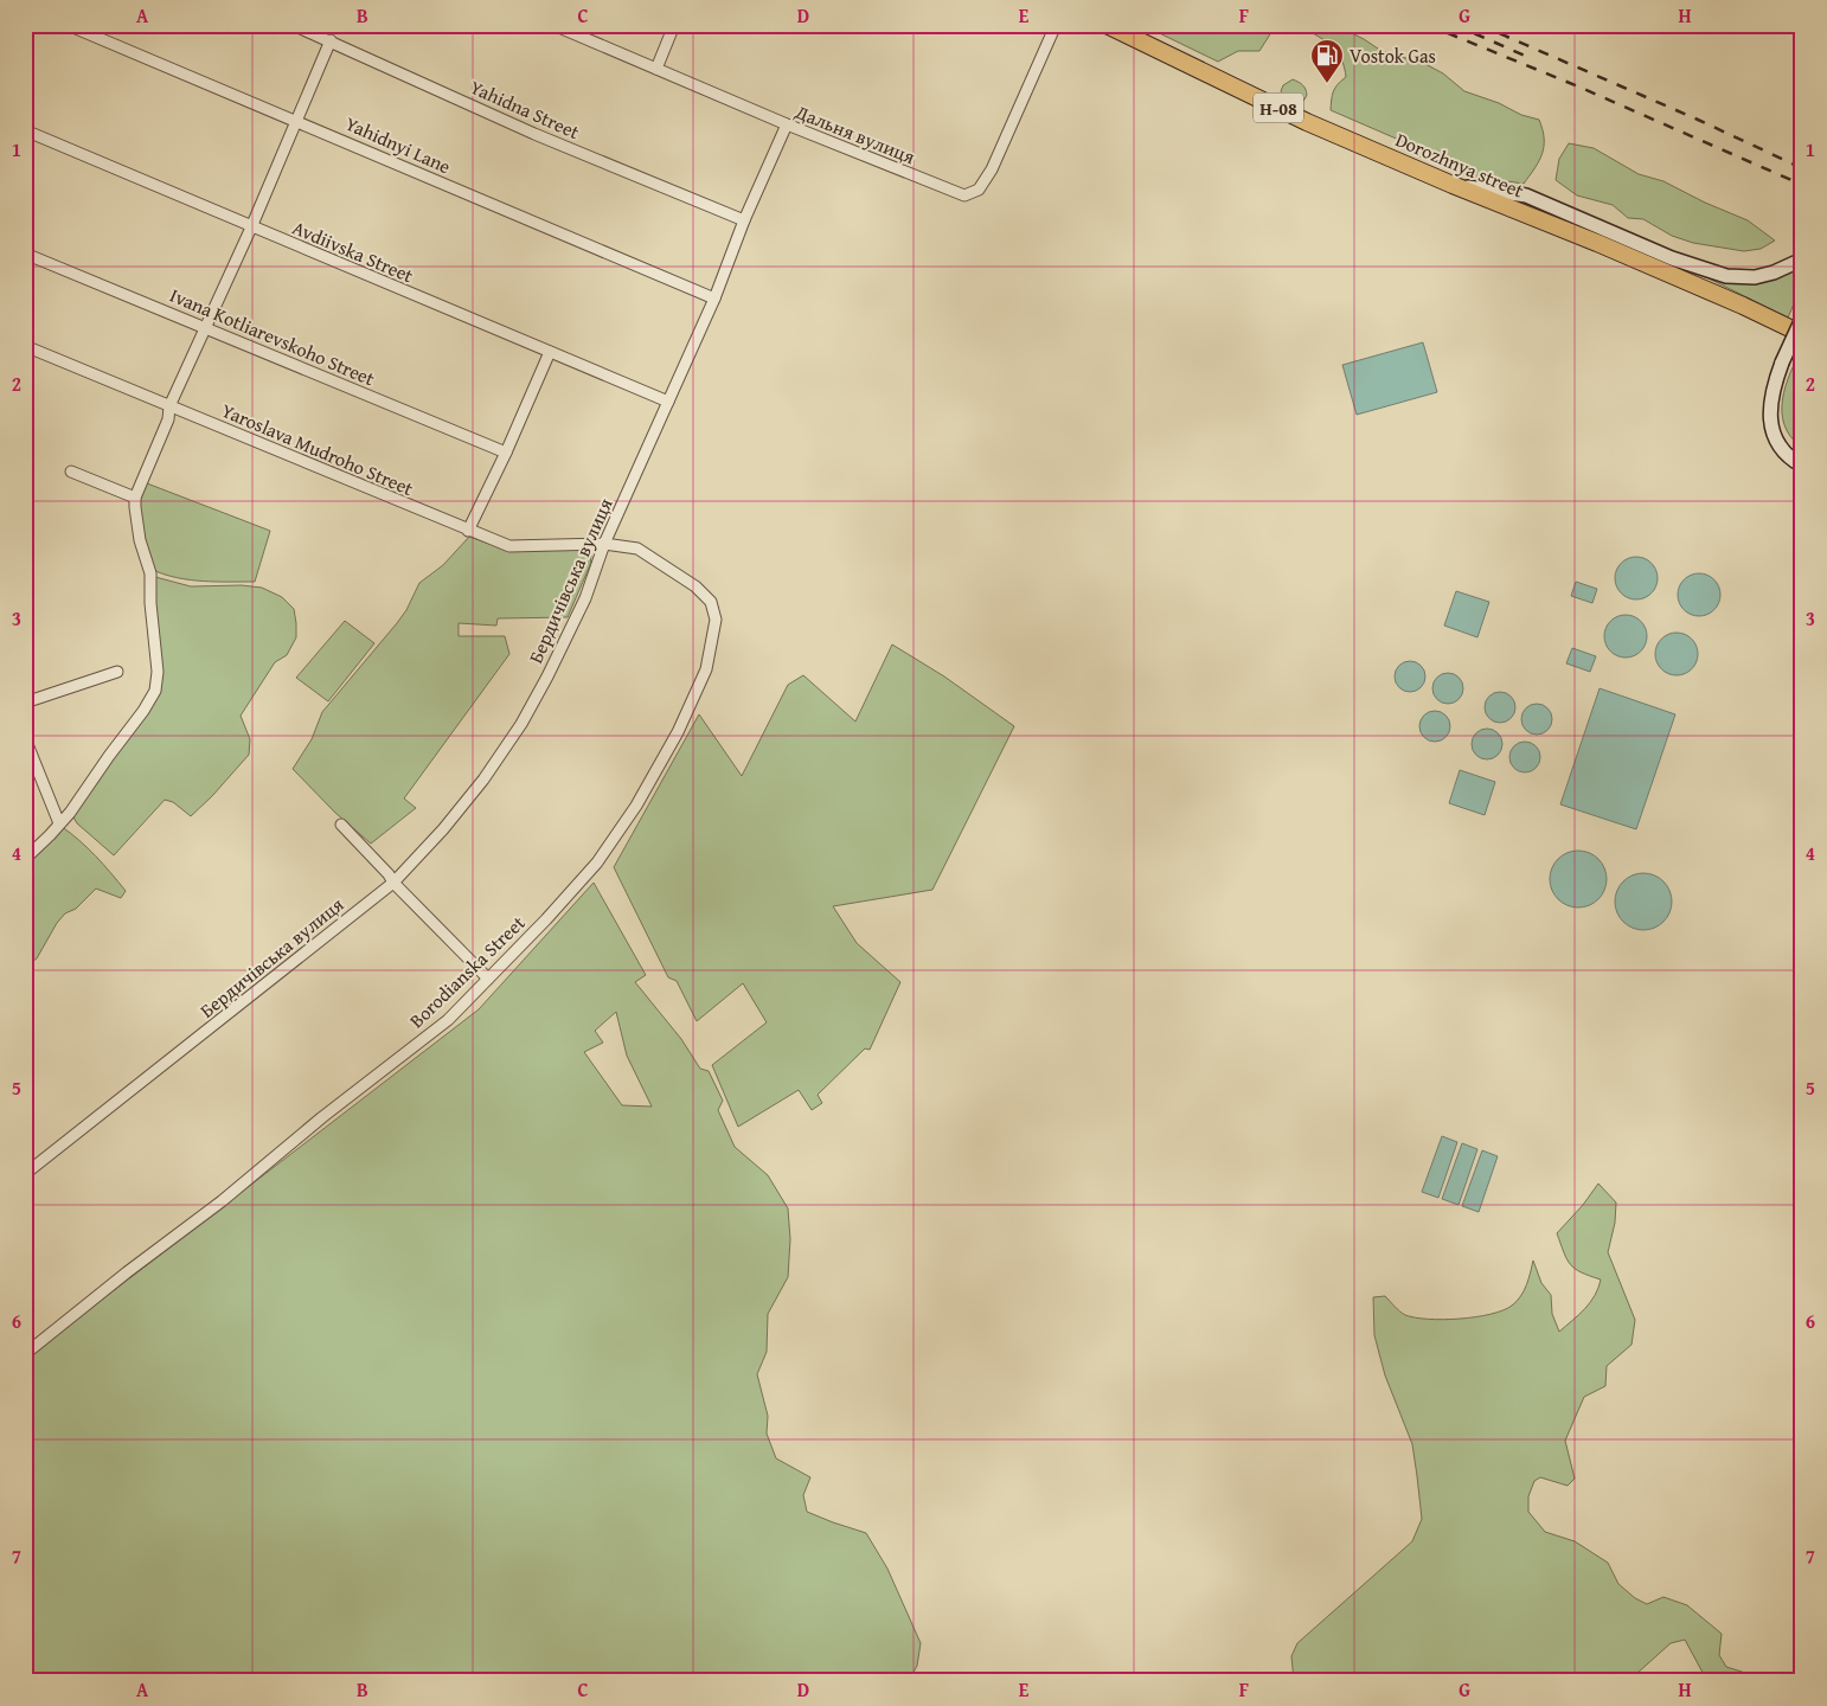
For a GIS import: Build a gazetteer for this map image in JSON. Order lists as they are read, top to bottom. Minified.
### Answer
{"streets":{"main road":["Н-08","Dorozhnya street"],"street":["Yahidna Street","Дальня вулиця","Yahidnyi Lane","Avdiivska Street","Ivana Kotliarevskoho Street","Yaroslava Mudroho Street","Бердичівська вулиця","Borodianska Street"]},"crossings":[["Yahidna Street","Бердичівська вулиця"],["Дальня вулиця","Бердичівська вулиця"],["Yahidnyi Lane","Бердичівська вулиця"],["Avdiivska Street","Бердичівська вулиця"],["Yaroslava Mudroho Street","Бердичівська вулиця"],["Yaroslava Mudroho Street","Borodianska Street"],["Бердичівська вулиця","Borodianska Street"]],"places":{"fuel station":["Vostok Gas"]},"grid":{"columns":["A","B","C","D","E","F","G","H"],"rows":["1","2","3","4","5","6","7"]}}
